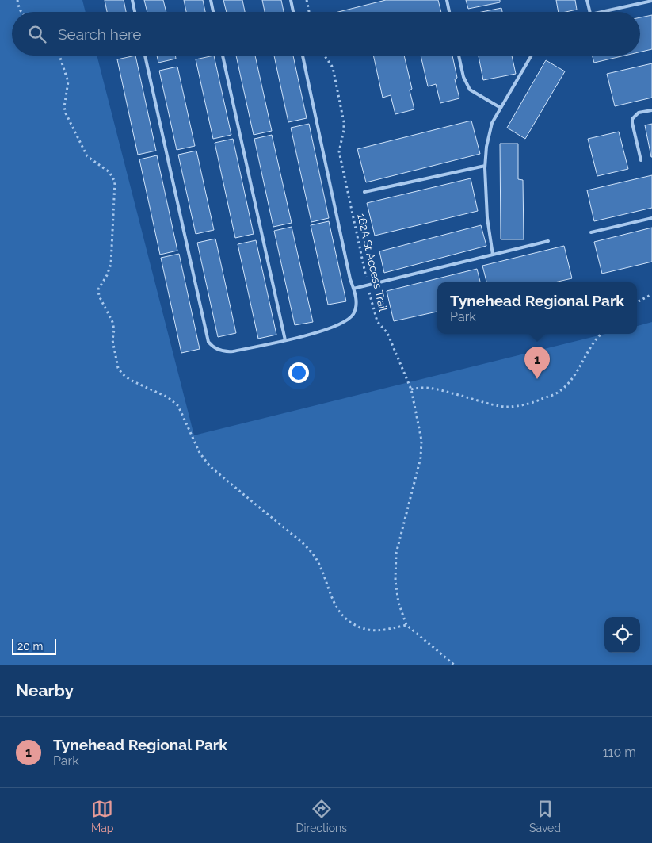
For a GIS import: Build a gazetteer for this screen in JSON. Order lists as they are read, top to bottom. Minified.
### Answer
{"streets":{"path":["162A St Access Trail"]},"scale_bar":"20 m","page":{"search":"Search here","popup":["Tynehead Regional Park","Park"],"pins":"1","scale":"20 m","heading":"Nearby","list":[{"mark":"1","name":"Tynehead Regional Park","note":"Park","value":"110 m"}],"nav":["Map","Directions","Saved"]}}
